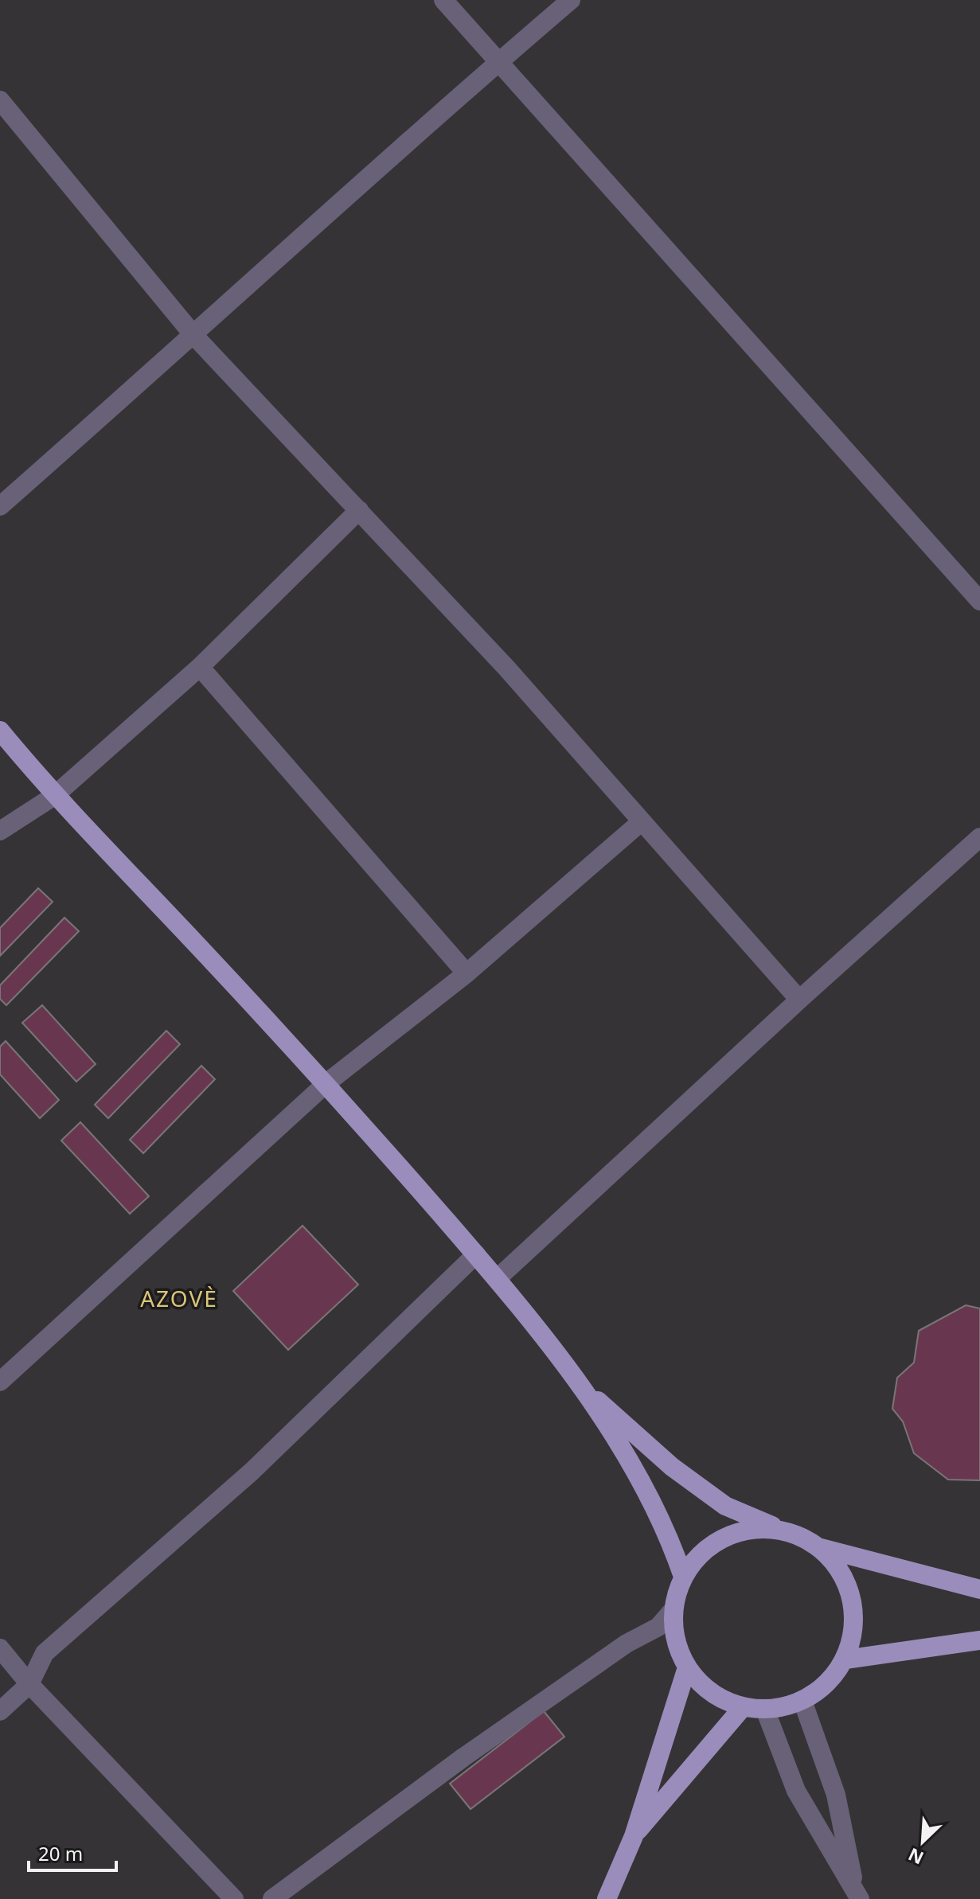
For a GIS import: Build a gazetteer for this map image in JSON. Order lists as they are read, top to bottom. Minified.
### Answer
{"districts":["AZOVÈ"],"scale_bar":"20 m","north":"bottom left"}
